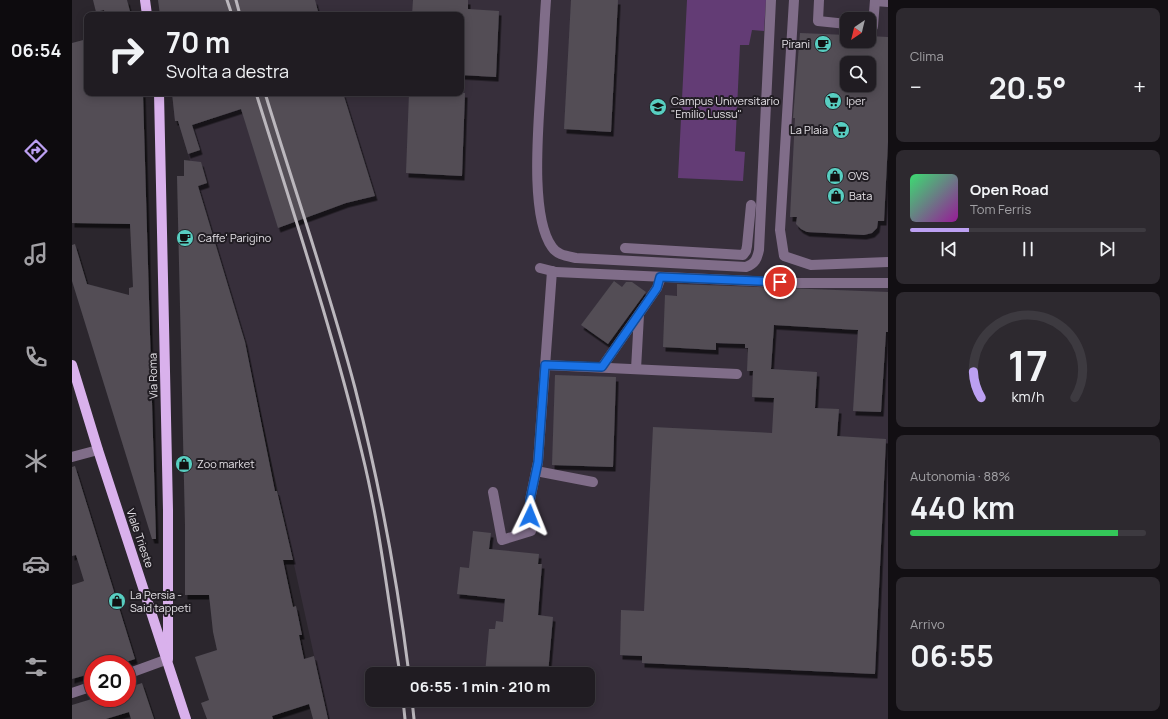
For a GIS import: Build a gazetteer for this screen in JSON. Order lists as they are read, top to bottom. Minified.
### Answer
{"streets":{"main road":["Via Roma","Viale Trieste"]},"crossings":[["Via Roma","Viale Trieste"]],"places":{"cafe":["Pirani","Caffe' Parigino"],"supermarket":["Iper","La Plaia"],"school or university":["Campus Universitario \"Emilio Lussu\""],"shop":["OVS","Bata","Zoo market","La Persia - Said tappeti"]},"north":"bottom left","page":{"tabs":"06:54","tile":["Clima",["Autonomia · 88%","440 km"],["Arrivo","06:55"]],"turn":["70 m","Svolta a destra"],"heat":["−","20.5°","+"],"song":["Open Road","Tom Ferris"],"limit":"20","trip":"06:55 · 1 min · 210 m","gauge":["17","km/h"]}}
